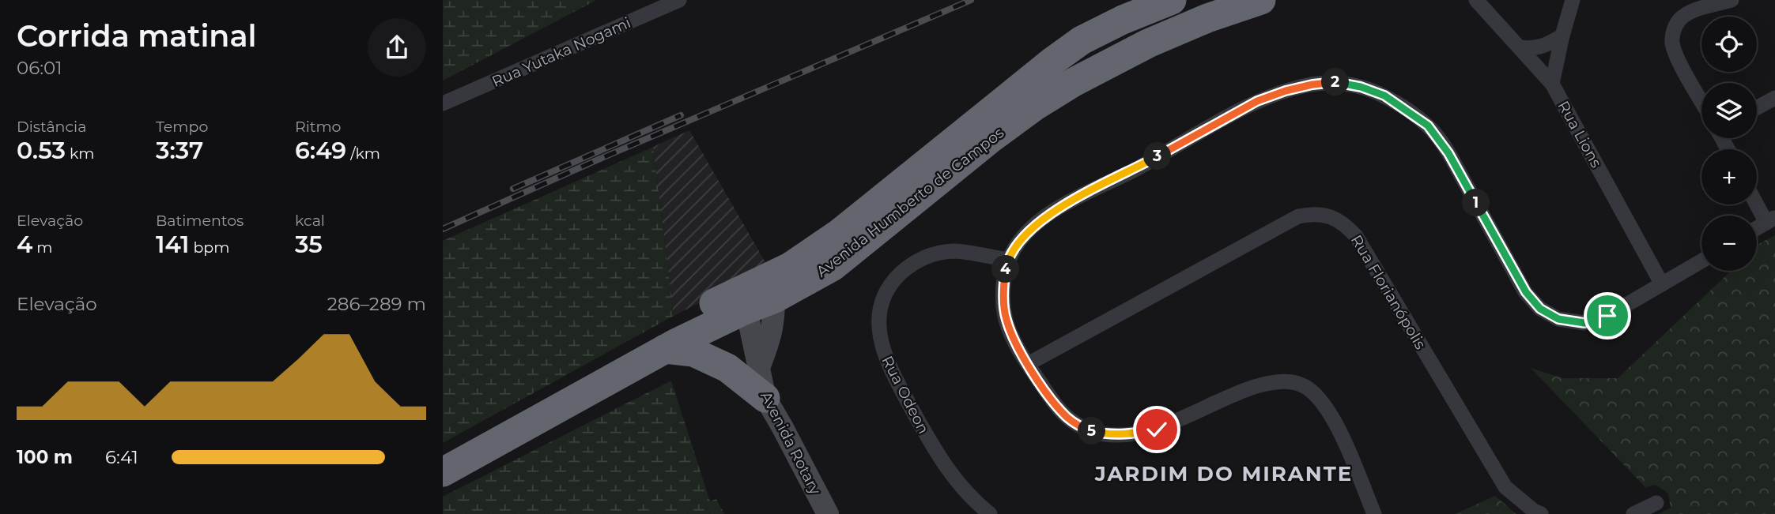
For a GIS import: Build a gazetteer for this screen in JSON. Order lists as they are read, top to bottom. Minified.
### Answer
{"streets":{"highway":["Avenida Humberto de Campos"],"street":["Rua Yutaka Nogami","Rua Lions","Rua Florianópolis","Rua Odeon","Avenida Rotary"]},"crossings":[["Avenida Humberto de Campos","Avenida Rotary"]],"districts":["JARDIM DO MIRANTE"],"page":{"heading":["Corrida matinal","06:01"],"map_buttons":["+","−"],"pins":["2","3","1","4","5"],"stats":[["Distância","0.53 km"],["Tempo","3:37"],["Ritmo","6:49 /km"],["Elevação","4 m"],["Batimentos","141 bpm"],["kcal","35"]],"chart":["Elevação","286–289 m"],"list":[{"name":"100 m","note":"6:41"}]}}
